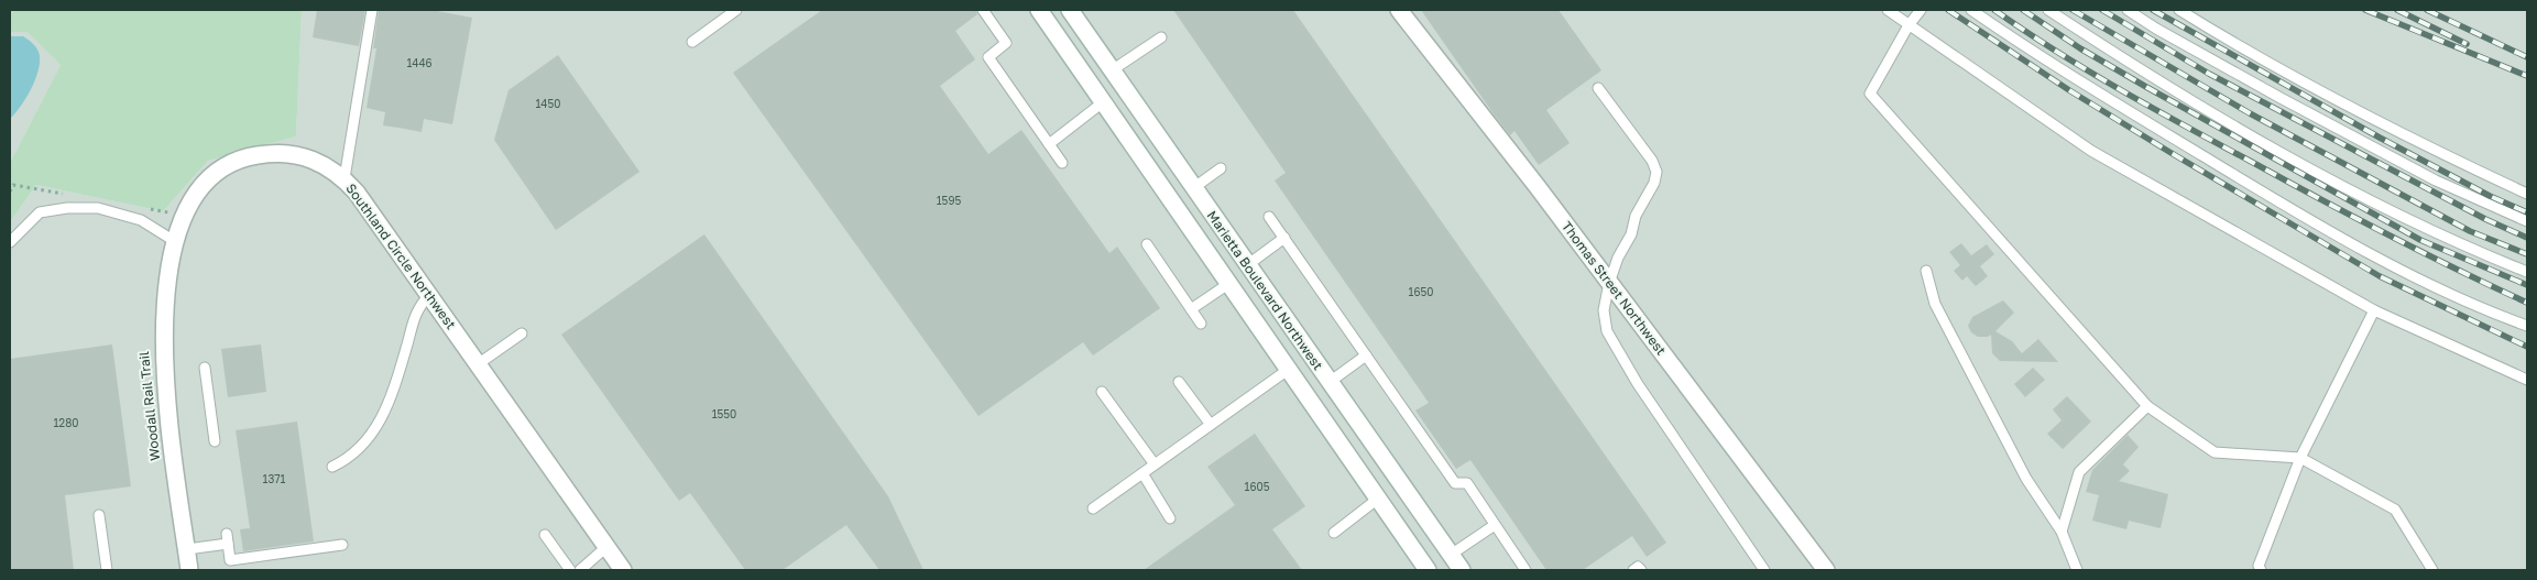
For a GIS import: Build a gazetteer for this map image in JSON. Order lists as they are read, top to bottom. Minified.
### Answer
{"streets":{"street":["Southland Circle Northwest","Thomas Street Northwest","Marietta Boulevard Northwest"]},"house_numbers":["1446","1450","1595","1650","1550","1280","1371","1605"]}
